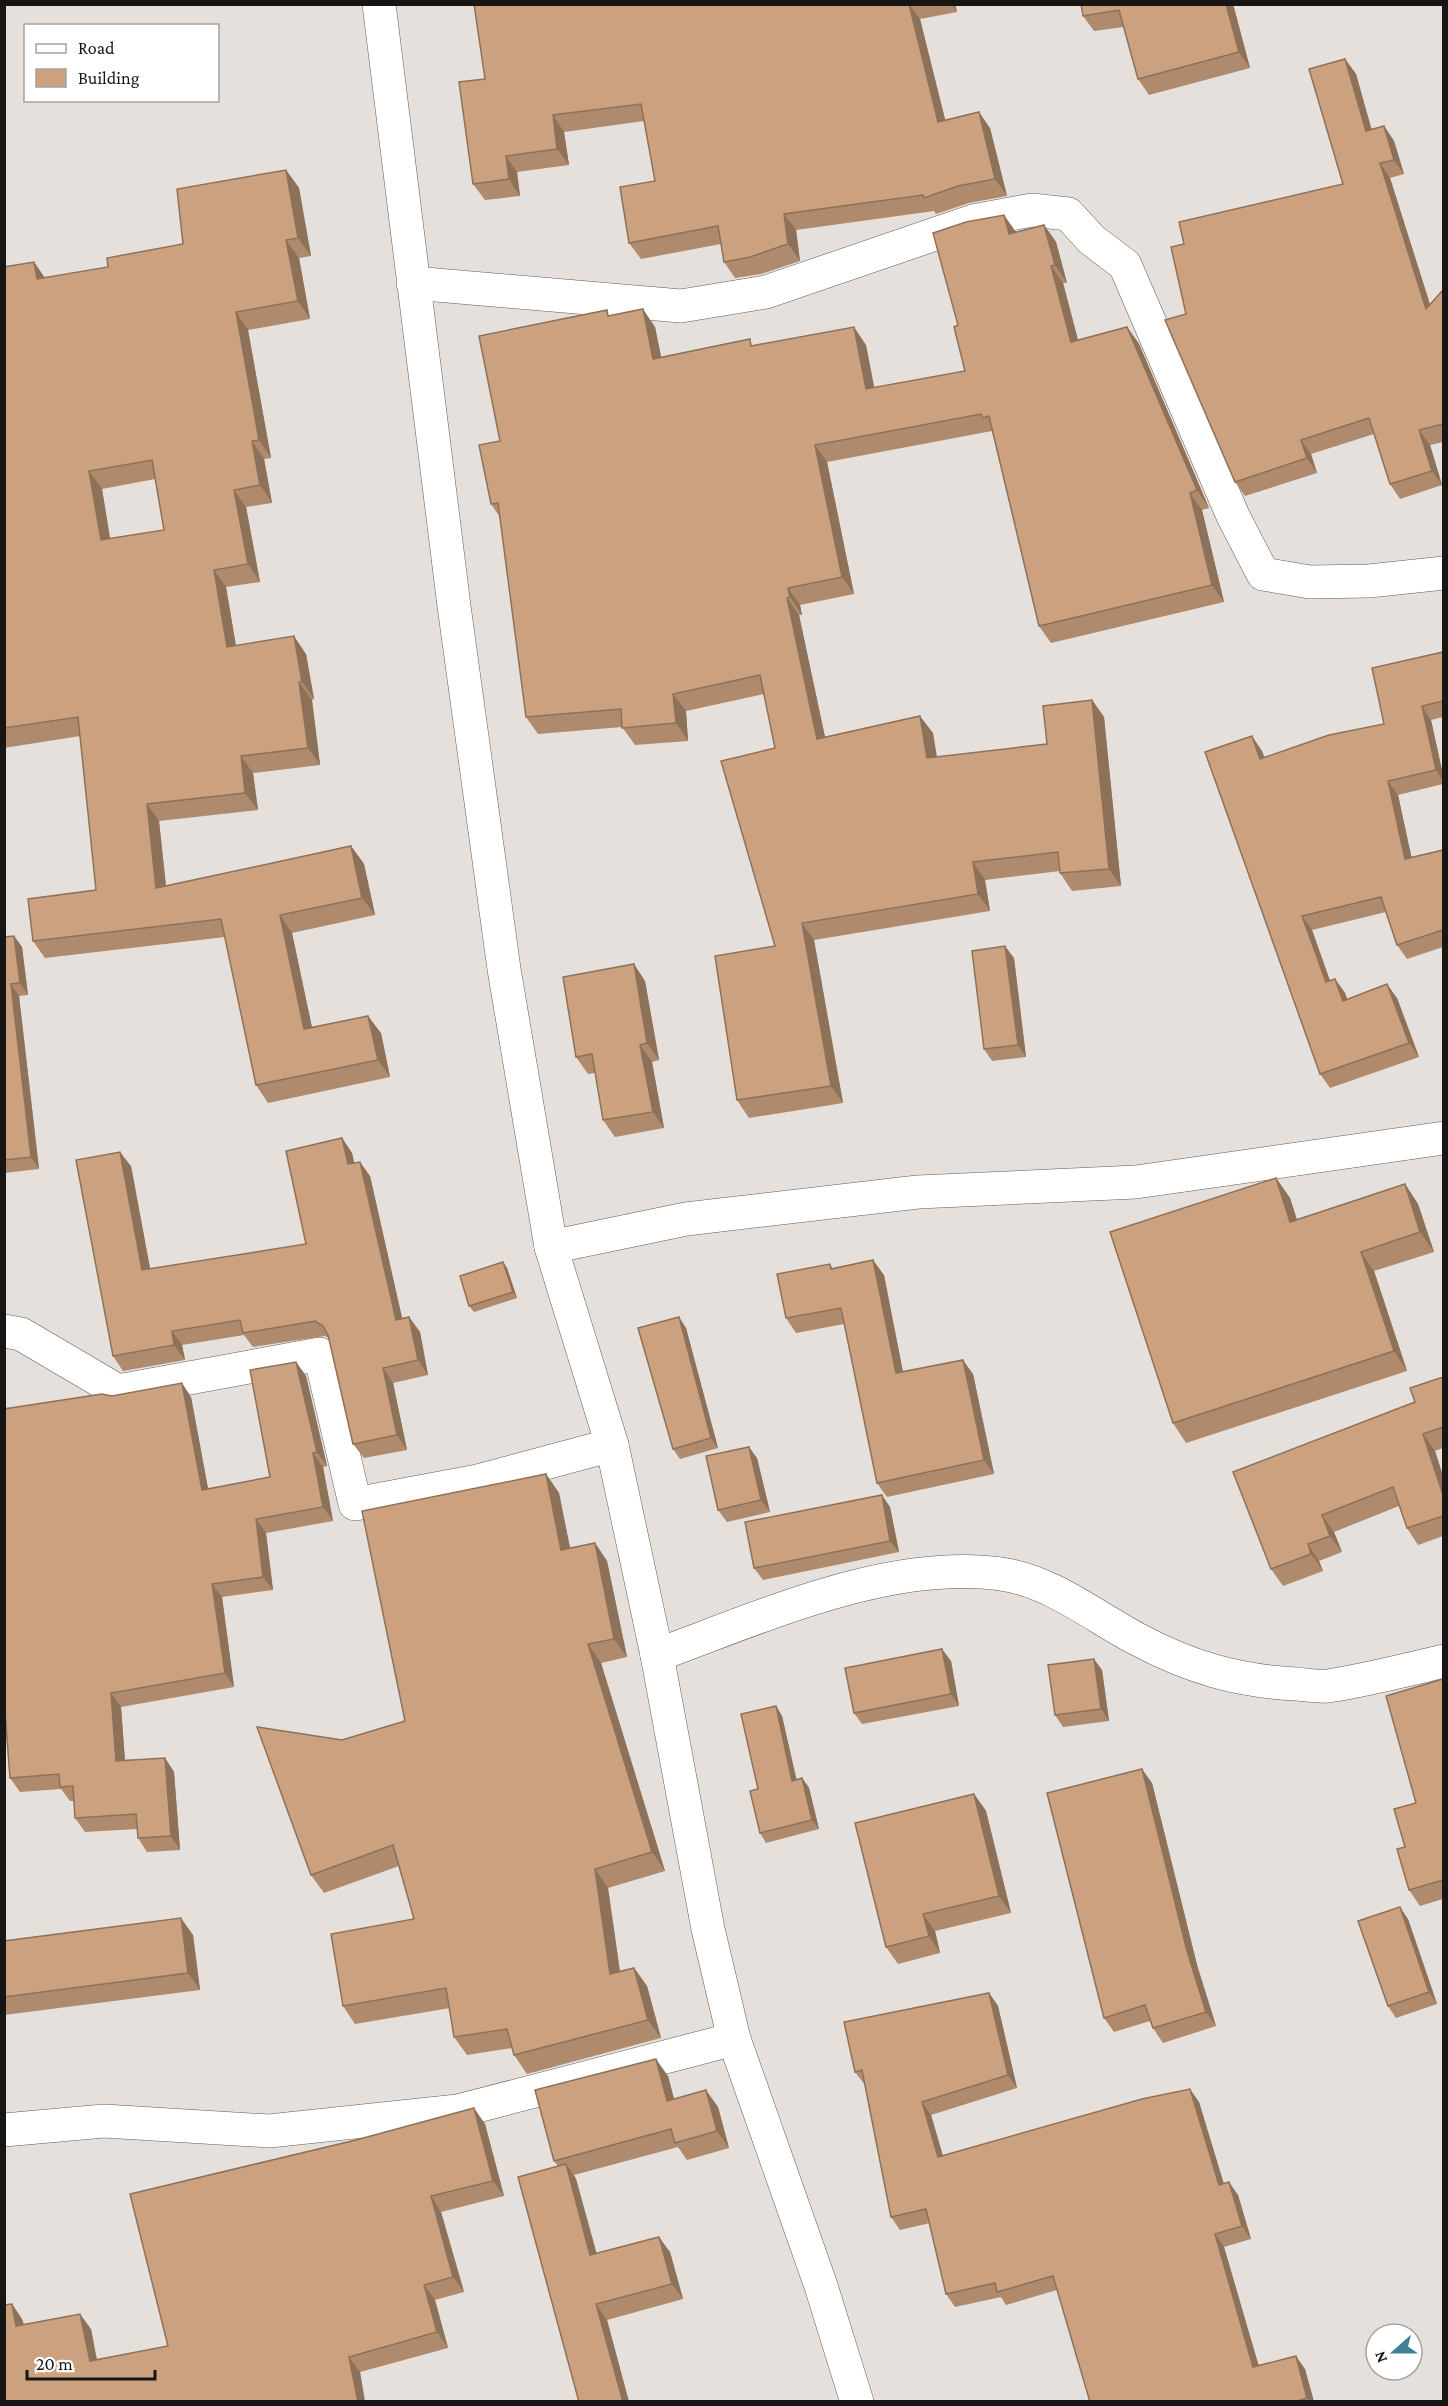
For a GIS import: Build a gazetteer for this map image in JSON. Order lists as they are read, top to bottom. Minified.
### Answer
{"legend":["Road","Building"],"scale_bar":"20 m","north":"left"}
